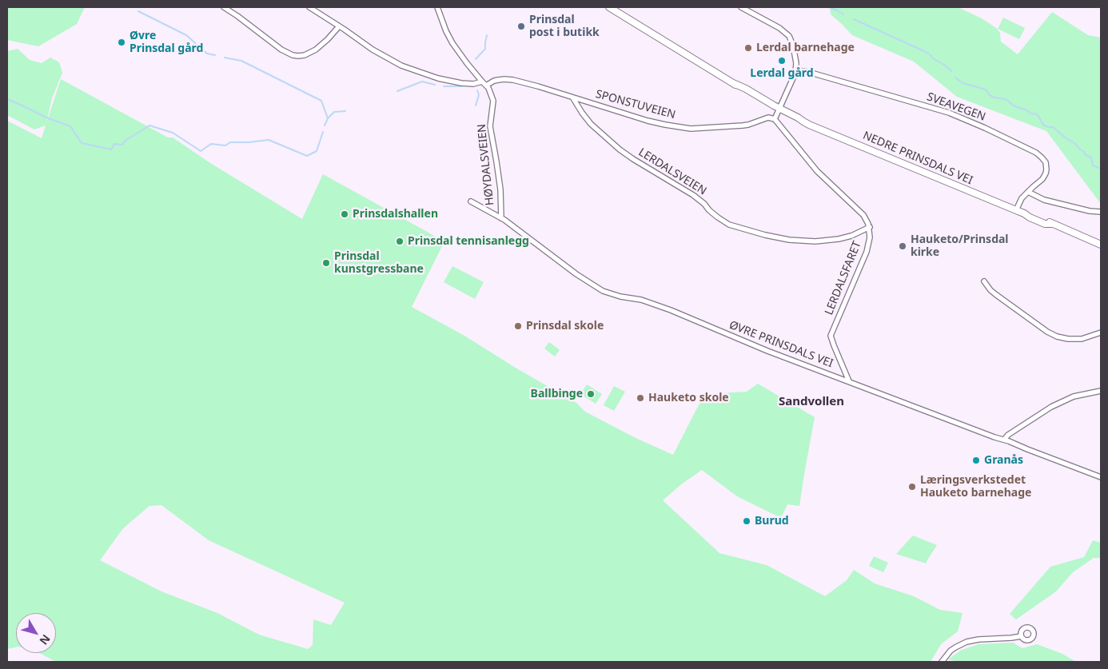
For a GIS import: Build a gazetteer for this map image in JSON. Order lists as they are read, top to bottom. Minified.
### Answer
{"streets":{"main road":["NEDRE PRINSDALS VEI"],"street":["SPONSTUVEIEN","SVEAVEGEN","HØYDALSVEIEN","LERDALSVEIEN","LERDALSFARET","ØVRE PRINSDALS VEI"]},"crossings":[["SPONSTUVEIEN","HØYDALSVEIEN"],["SPONSTUVEIEN","LERDALSVEIEN"],["SVEAVEGEN","NEDRE PRINSDALS VEI"],["HØYDALSVEIEN","ØVRE PRINSDALS VEI"],["LERDALSVEIEN","LERDALSFARET"],["LERDALSFARET","ØVRE PRINSDALS VEI"]],"districts":["Sandvollen"],"places":["Prinsdal post i butikk","Øvre Prinsdal gård","Lerdal barnehage","Lerdal gård","Prinsdalshallen","Prinsdal tennisanlegg","Hauketo/Prinsdal kirke","Prinsdal kunstgressbane","Prinsdal skole","Ballbinge","Hauketo skole","Granås","Læringsverkstedet Hauketo barnehage","Burud"],"north":"bottom right"}
